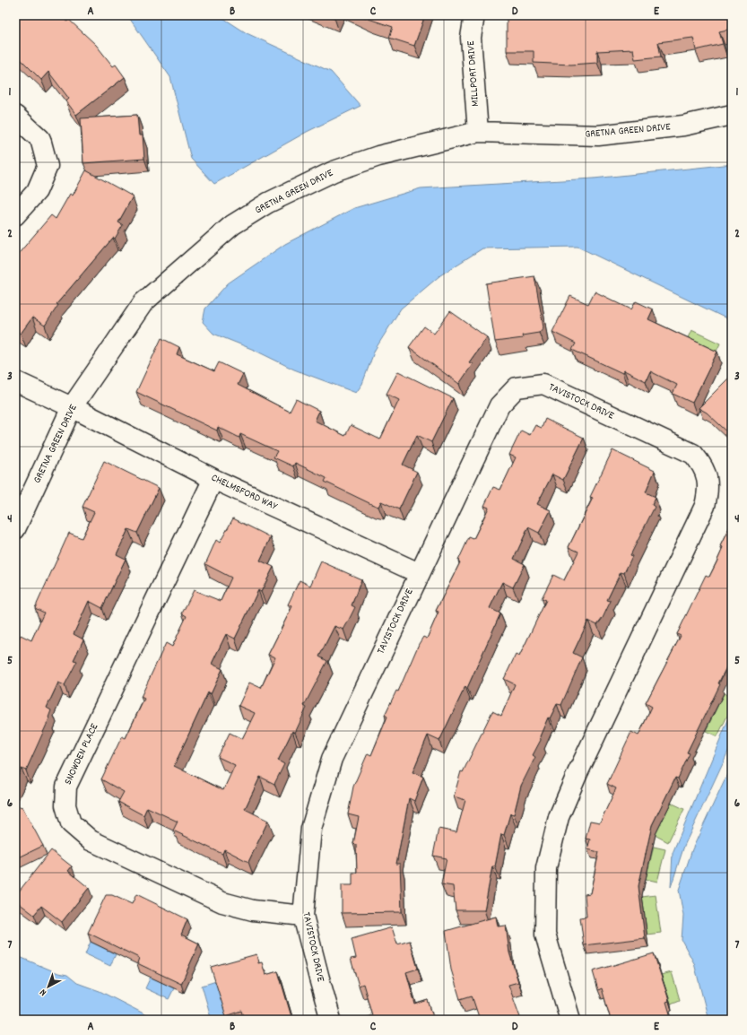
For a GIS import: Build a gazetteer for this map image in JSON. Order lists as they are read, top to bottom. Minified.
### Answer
{"streets":{"street":["MILLPORT DRIVE","GRETNA GREEN DRIVE","TAVISTOCK DRIVE","CHELMSFORD WAY","SNOWDEN PLACE"]},"crossings":[["MILLPORT DRIVE","GRETNA GREEN DRIVE"],["GRETNA GREEN DRIVE","CHELMSFORD WAY"],["TAVISTOCK DRIVE","CHELMSFORD WAY"],["TAVISTOCK DRIVE","SNOWDEN PLACE"],["CHELMSFORD WAY","SNOWDEN PLACE"]],"north":"bottom left","grid":{"columns":["A","B","C","D","E"],"rows":["1","2","3","4","5","6","7"]}}
